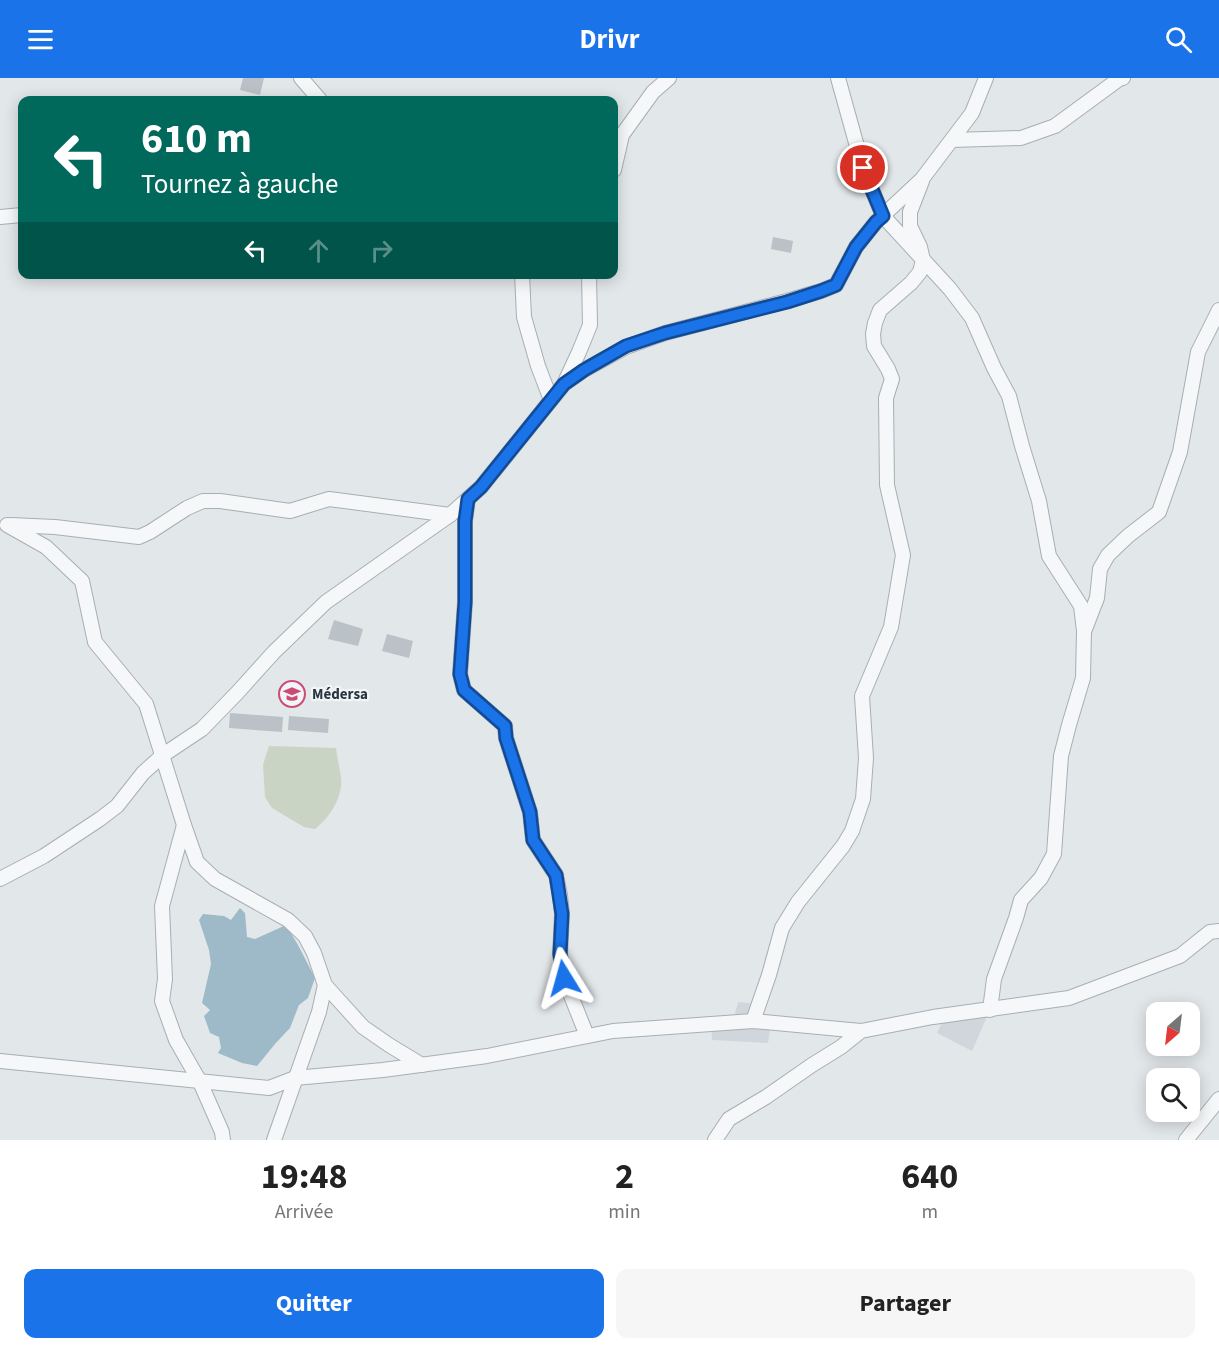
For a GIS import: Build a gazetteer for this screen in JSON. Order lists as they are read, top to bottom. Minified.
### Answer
{"places":{"school or university":["Médersa"]},"north":"bottom left","page":{"header":"Drivr","turn":["610 m","Tournez à gauche"],"eta":["19:48","Arrivée","2","min","640","m"],"buttons":["Quitter","Partager"]}}
